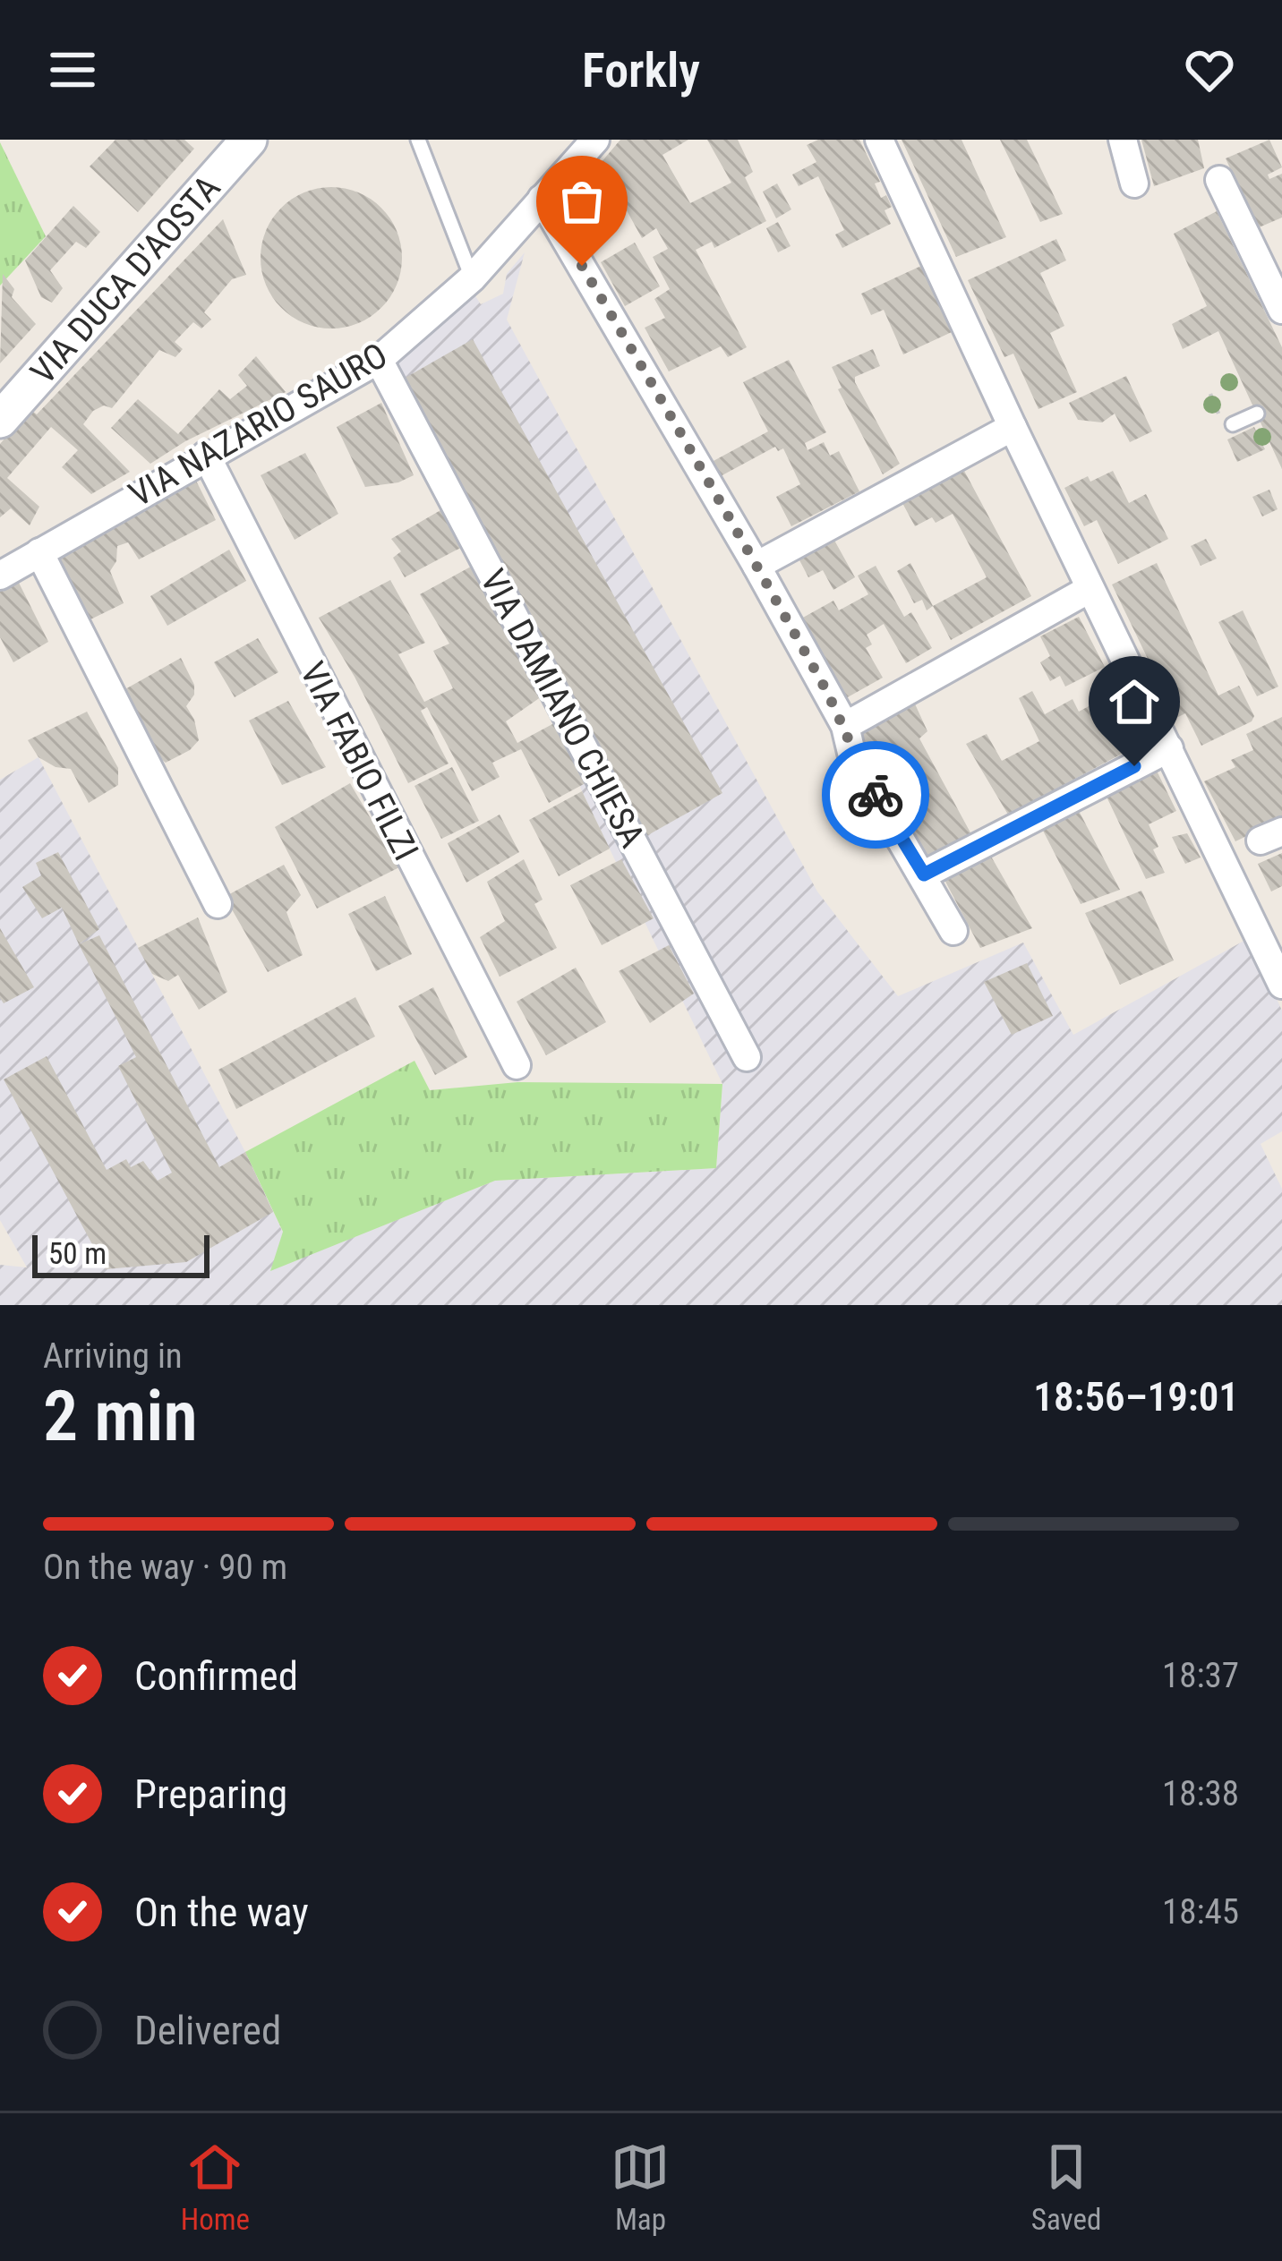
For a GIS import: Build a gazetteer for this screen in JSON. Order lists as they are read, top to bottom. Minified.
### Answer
{"streets":{"street":["VIA DUCA D'AOSTA","VIA NAZARIO SAURO","VIA DAMIANO CHIESA","VIA FABIO FILZI"]},"crossings":[["VIA NAZARIO SAURO","VIA DAMIANO CHIESA"],["VIA NAZARIO SAURO","VIA FABIO FILZI"]],"scale_bar":"50 m","page":{"header":"Forkly","scale":"50 m","heading":["2 min","Arriving in","18:56–19:01"],"bar":"On the way · 90 m","list":[["Confirmed","18:37"],["Preparing","18:38"],["On the way","18:45"],"Delivered"],"tabs":["Home","Map","Saved"]}}
